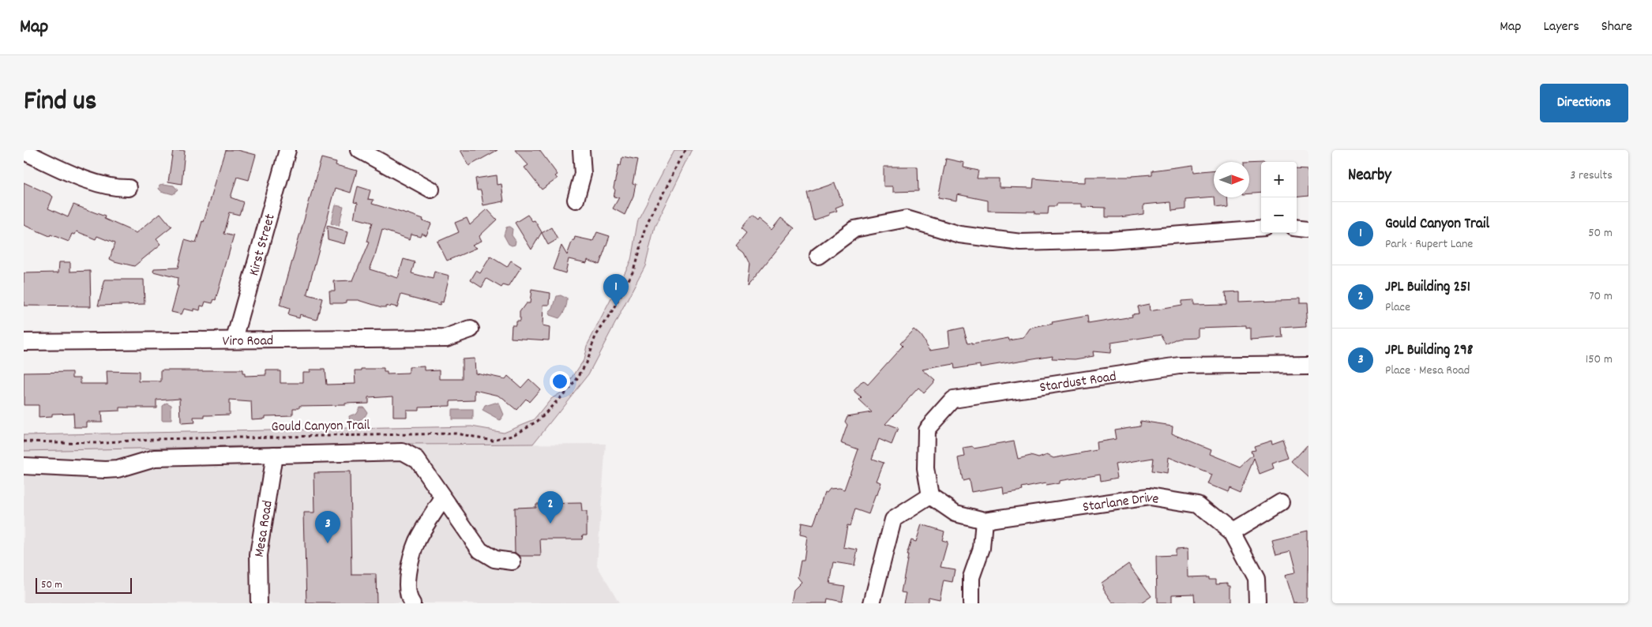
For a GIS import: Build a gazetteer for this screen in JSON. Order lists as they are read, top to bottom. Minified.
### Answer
{"streets":{"street":["Kirst Street","Viro Road","Stardust Road","Starlane Drive","Mesa Road"],"path":["Gould Canyon Trail"]},"crossings":[["Kirst Street","Viro Road"],["Stardust Road","Starlane Drive"]],"scale_bar":"50 m","north":"right","page":{"header":"Map","nav":["Map","Layers","Share"],"title":"Find us","buttons":"Directions","heading":["Nearby","3 results"],"map_buttons":["+","−"],"list":[{"mark":"1","name":"Gould Canyon Trail","note":"Park · Rupert Lane","value":"50 m"},{"mark":"2","name":"JPL Building 251","note":"Place","value":"70 m"},{"mark":"3","name":"JPL Building 298","note":"Place · Mesa Road","value":"150 m"}],"pins":["1","2","3"],"scale":"50 m"}}
